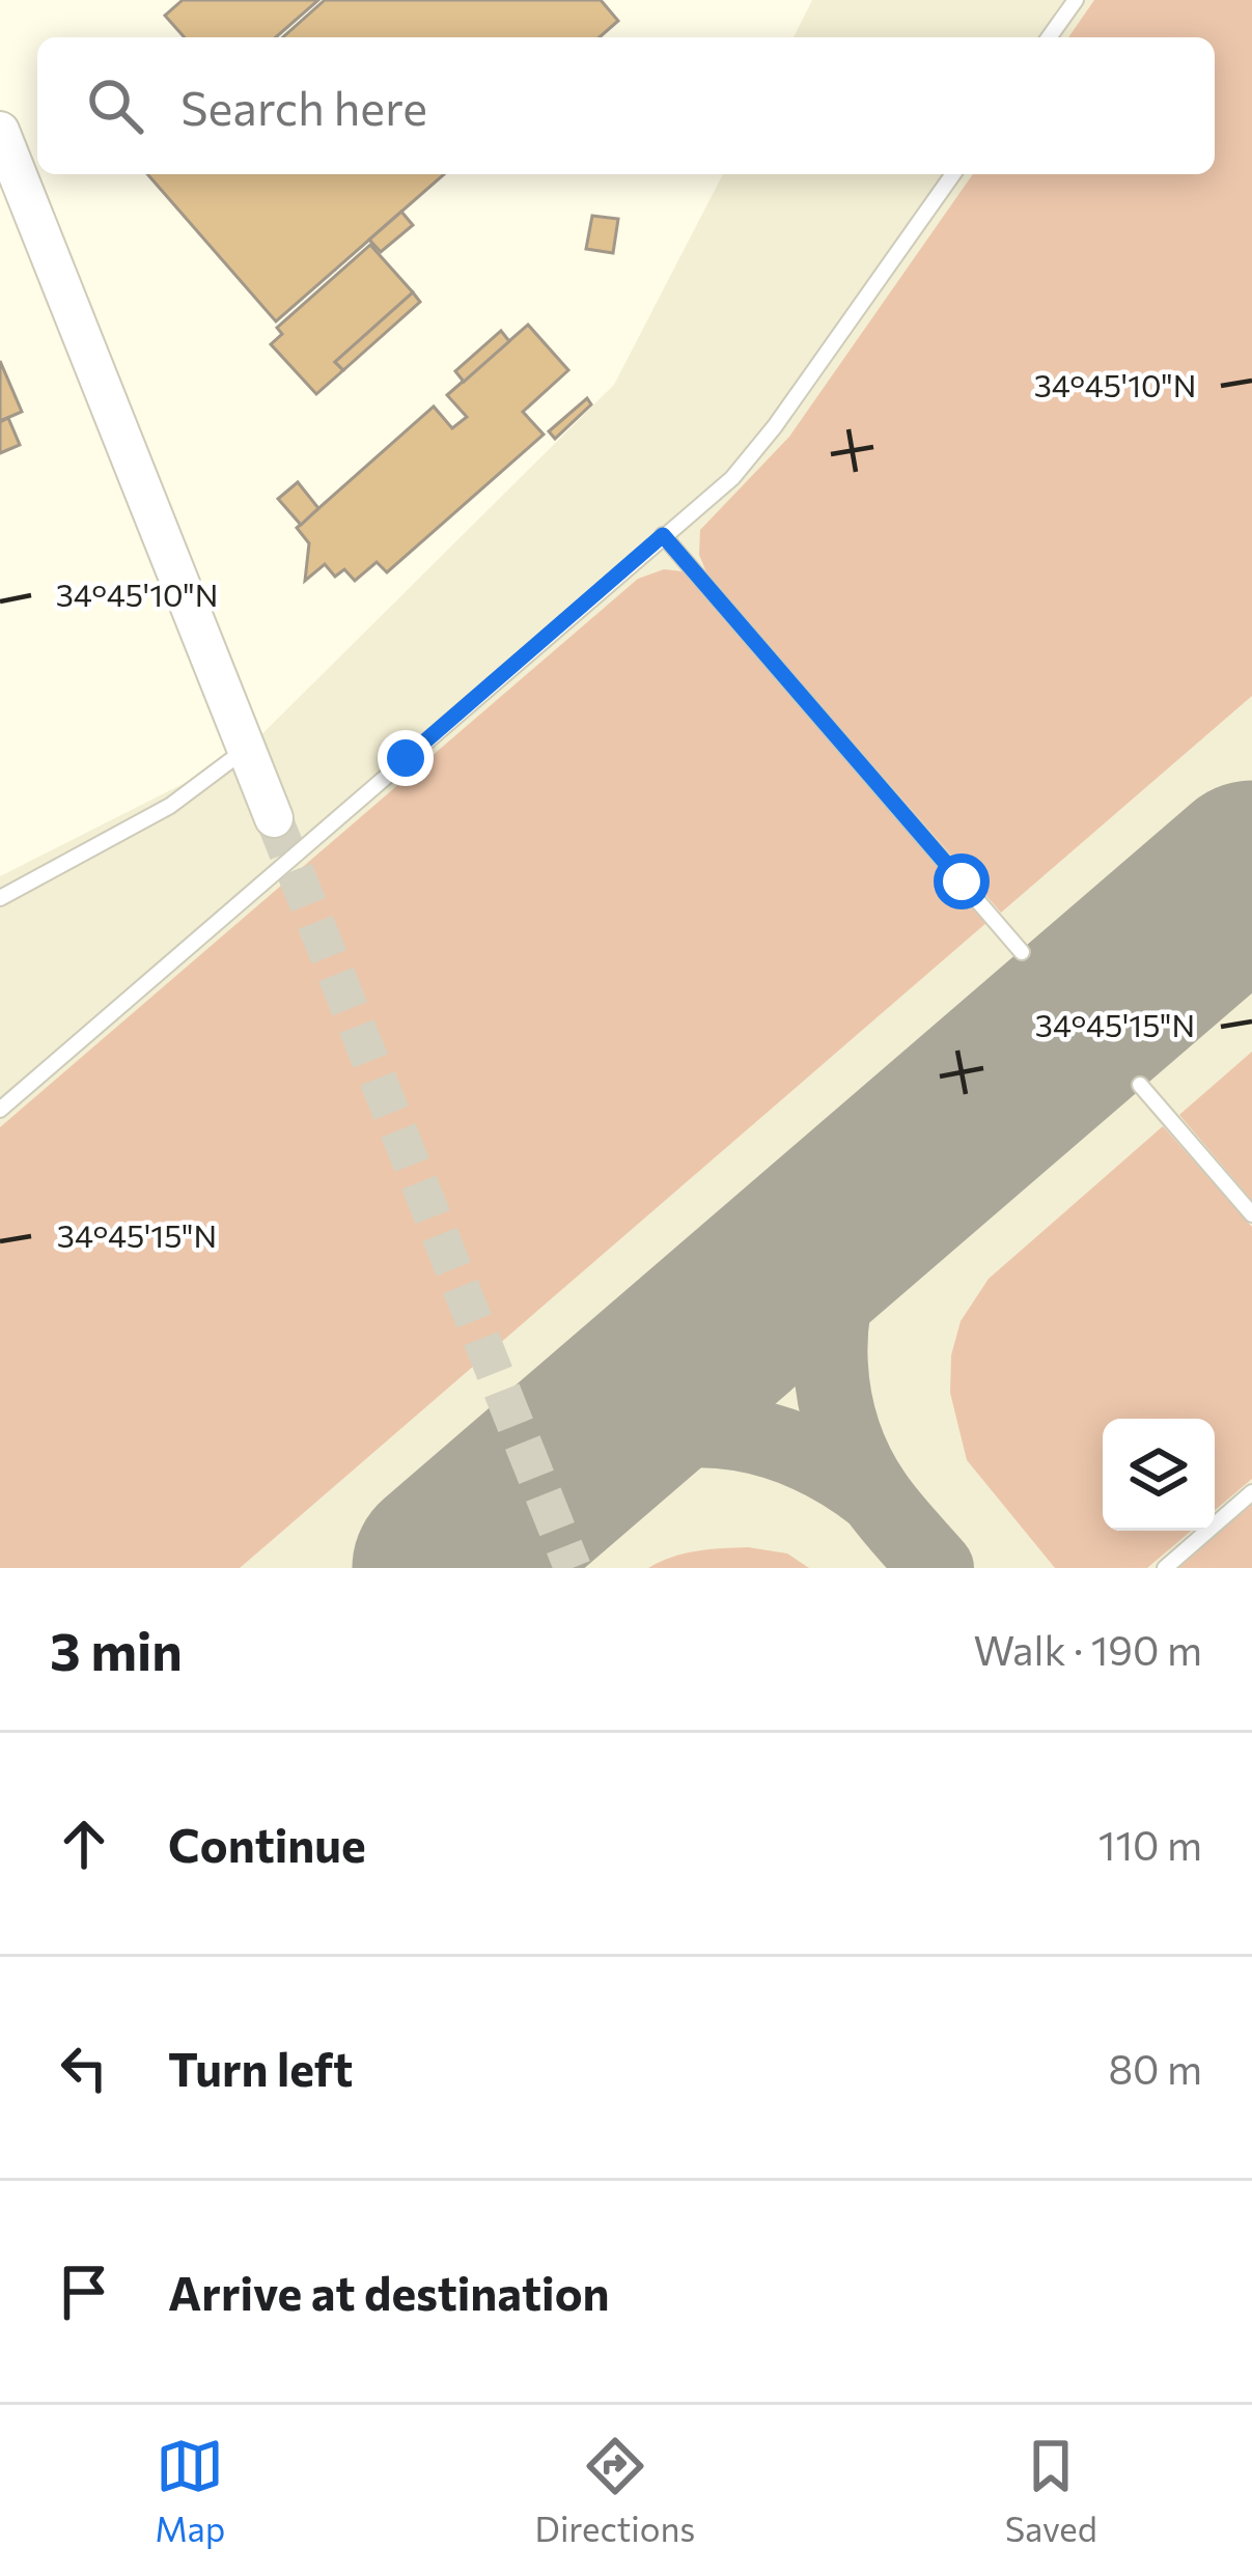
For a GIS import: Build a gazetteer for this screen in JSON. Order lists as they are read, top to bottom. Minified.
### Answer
{"page":{"search":"Search here","heading":["3 min","Walk · 190 m"],"list":[["Continue","110 m"],["Turn left","80 m"],"Arrive at destination"],"nav":["Map","Directions","Saved"]},"coordinates":["34°45'10\"N","34°45'15\"N"]}
